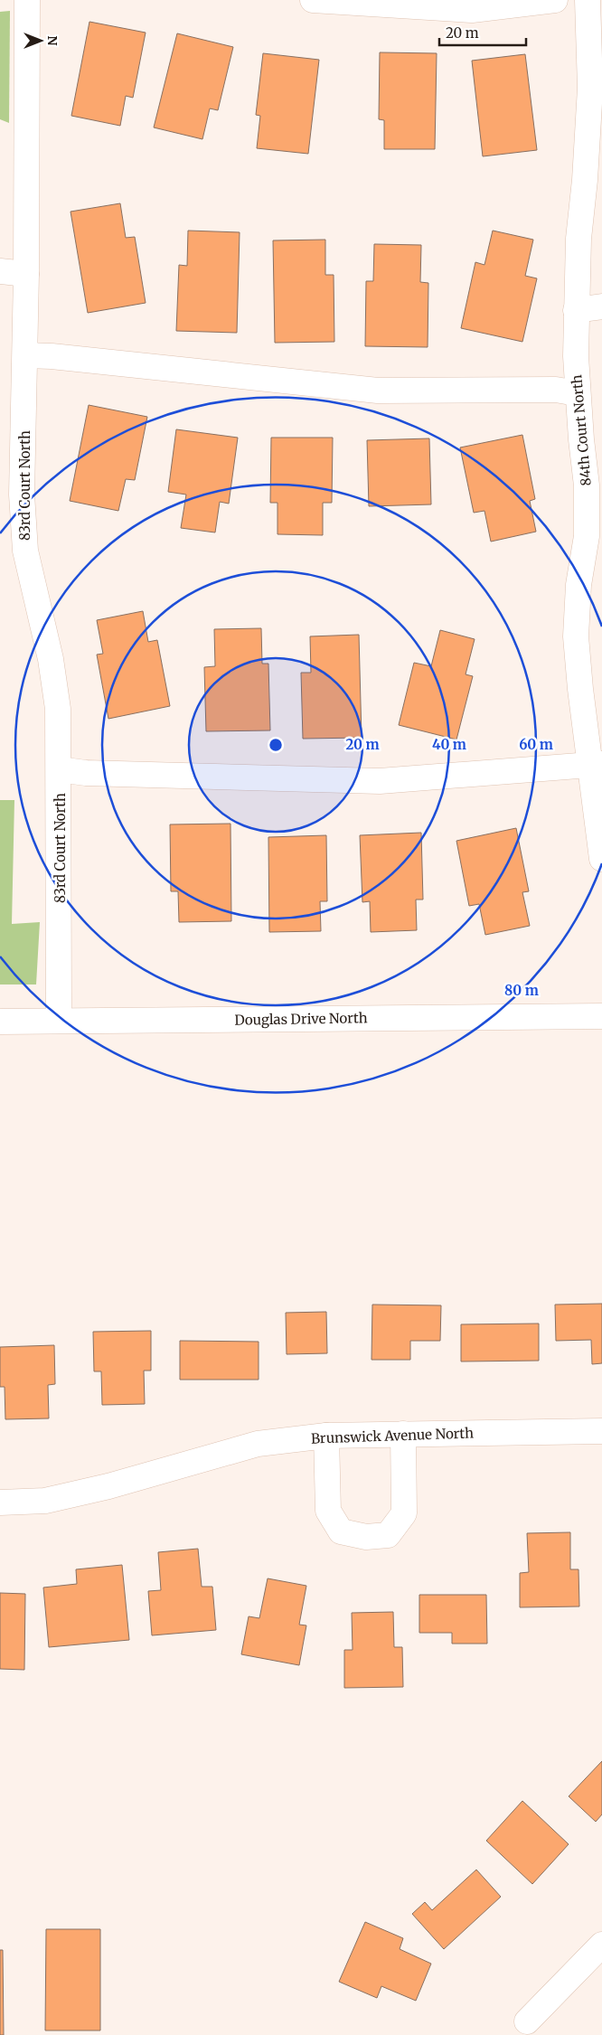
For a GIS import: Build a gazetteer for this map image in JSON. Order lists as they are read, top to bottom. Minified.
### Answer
{"streets":{"street":["84th Court North","83rd Court North","Douglas Drive North","Brunswick Avenue North"]},"crossings":[["83rd Court North","Douglas Drive North"]],"scale_bar":"20 m","north":"right","rings":["20 m","40 m","60 m","80 m"]}
